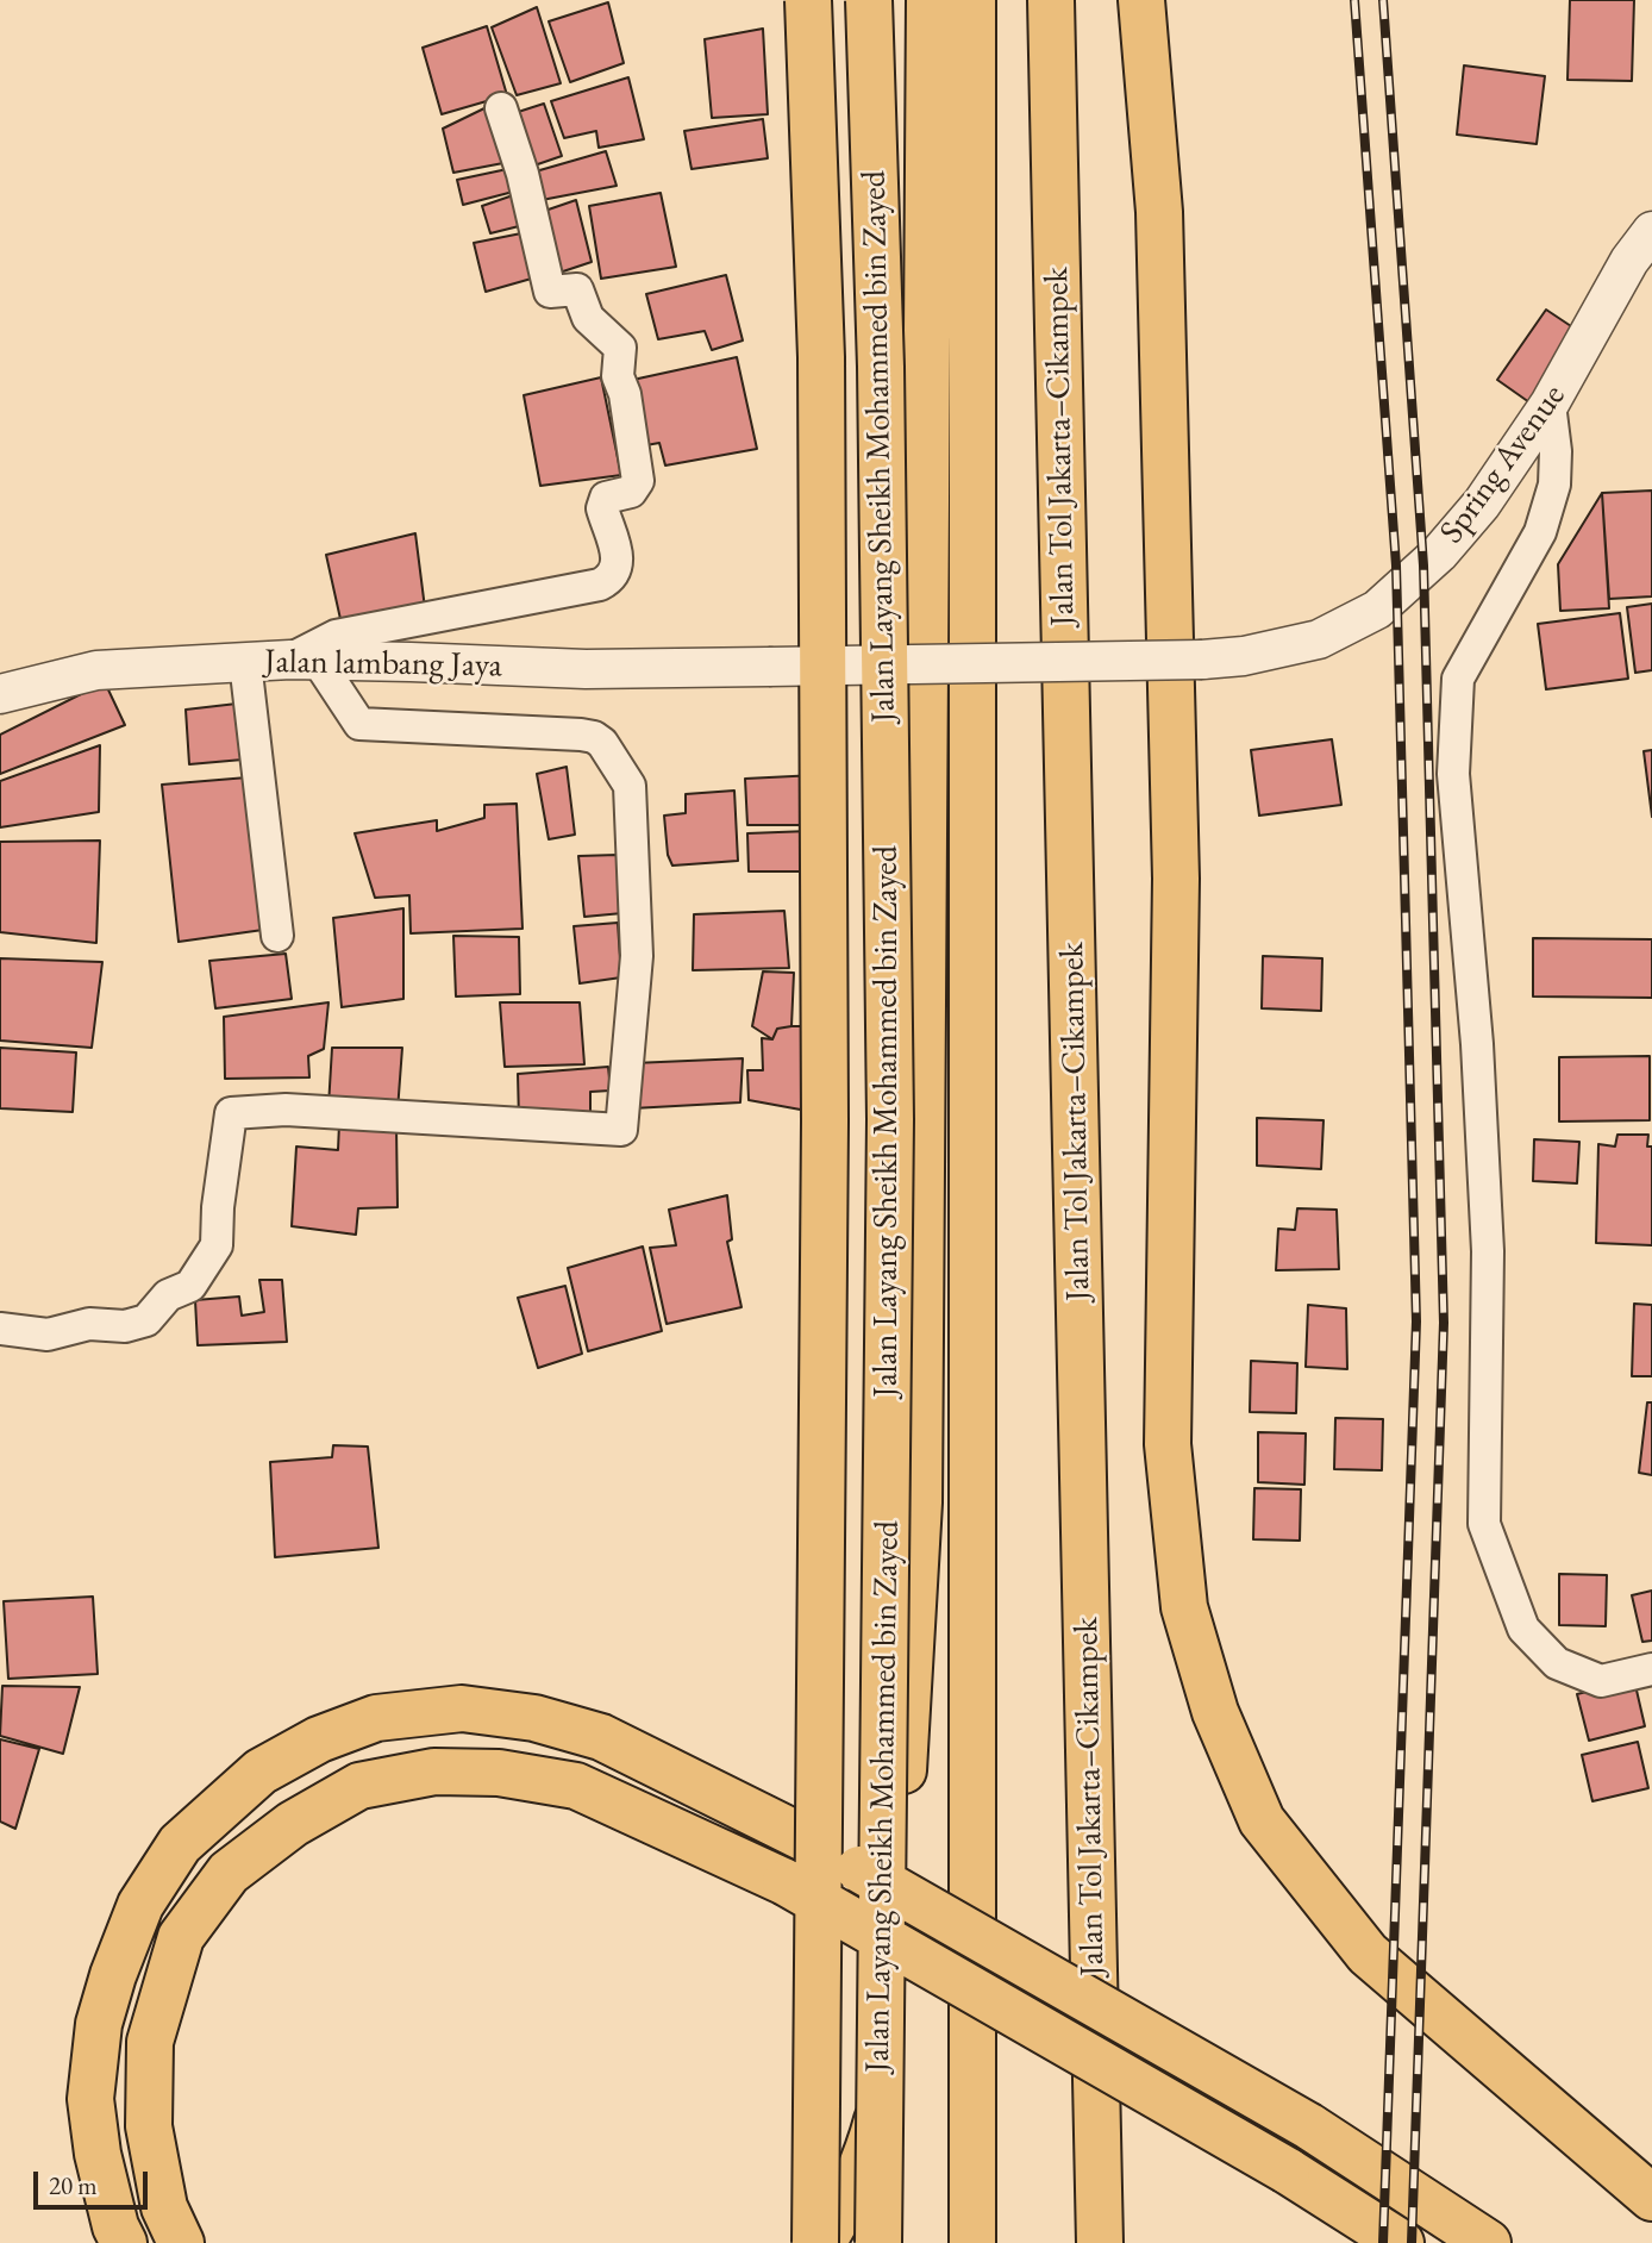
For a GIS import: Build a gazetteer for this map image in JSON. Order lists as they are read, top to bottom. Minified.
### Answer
{"streets":{"highway":["Jalan Layang Sheikh Mohammed bin Zayed","Jalan Tol Jakarta–Cikampek"],"street":["Spring Avenue","Jalan lambang Jaya"]},"crossings":[["Spring Avenue","Jalan lambang Jaya"]],"scale_bar":"20 m"}
